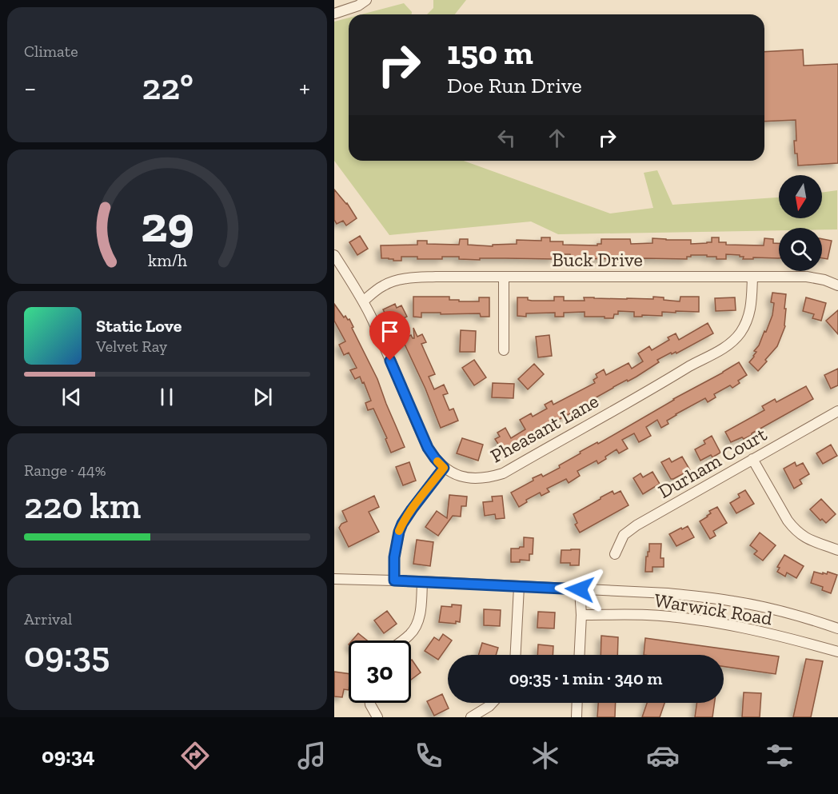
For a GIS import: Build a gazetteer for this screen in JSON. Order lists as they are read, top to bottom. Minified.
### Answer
{"streets":{"street":["Buck Drive","Pheasant Lane","Durham Court","Warwick Road"]},"crossings":[["Buck Drive","Pheasant Lane"]],"north":"bottom","page":{"tile":["Climate",["Range · 44%","220 km"],["Arrival","09:35"]],"turn":["150 m","Doe Run Drive"],"heat":["−","22°","+"],"song":["Static Love","Velvet Ray"],"limit":"30","trip":"09:35 · 1 min · 340 m","tabs":"09:34","gauge":["29","km/h"]}}
